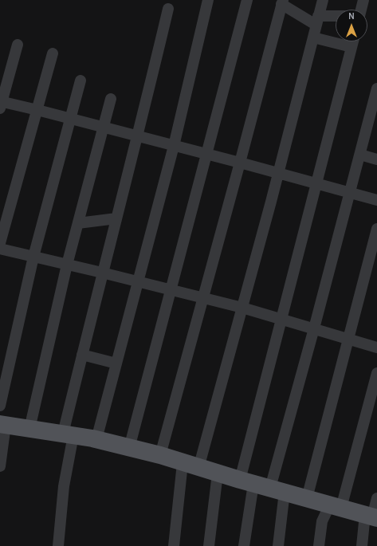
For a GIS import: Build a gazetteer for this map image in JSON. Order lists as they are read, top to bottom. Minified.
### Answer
{"north":"top"}
